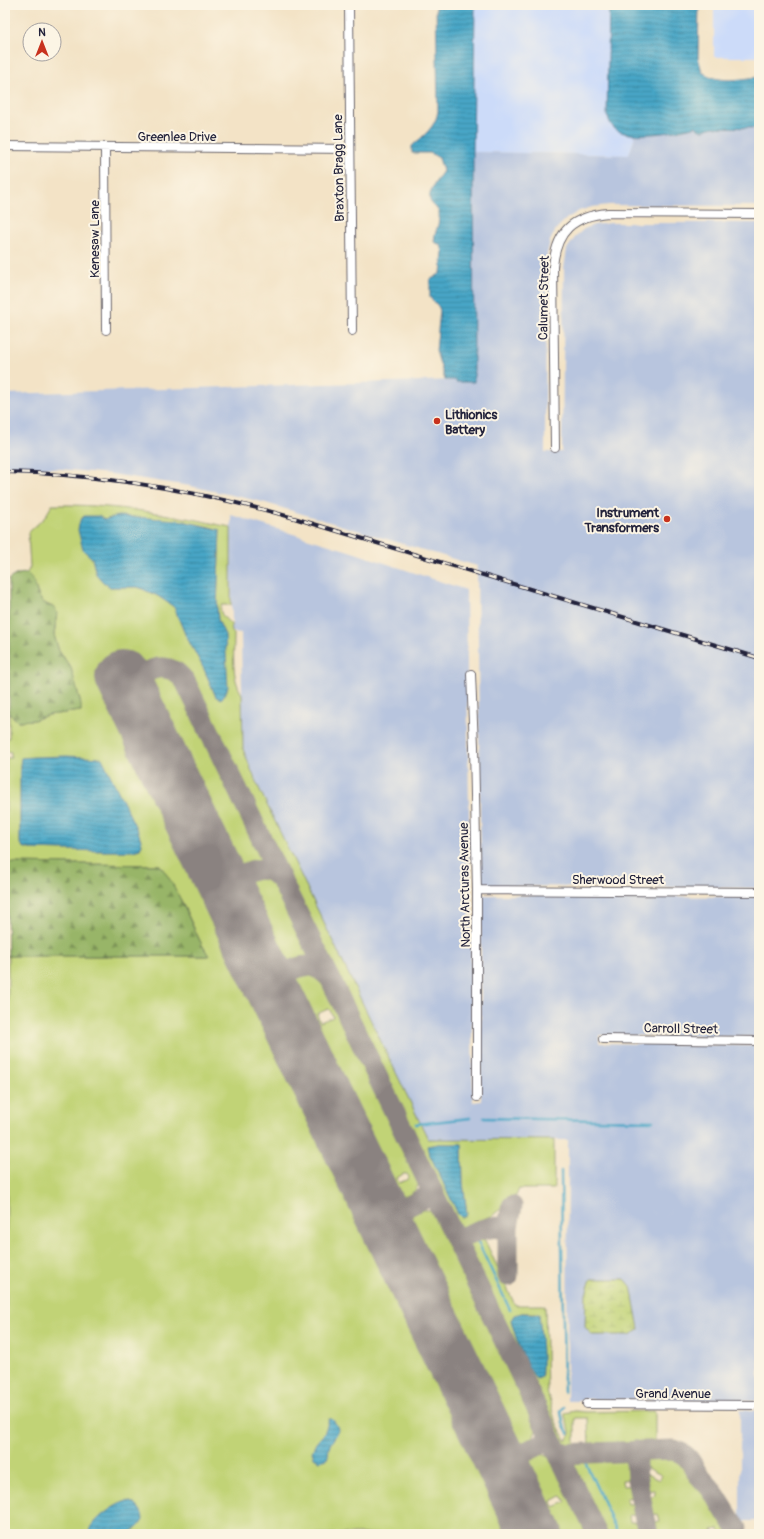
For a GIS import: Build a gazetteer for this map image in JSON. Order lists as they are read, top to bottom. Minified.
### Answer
{"streets":{"street":["Greenlea Drive","Braxton Bragg Lane","Kenesaw Lane","Calumet Street","Sherwood Street","North Arcturas Avenue","Carroll Street","Grand Avenue"]},"crossings":[["Greenlea Drive","Braxton Bragg Lane"],["Greenlea Drive","Kenesaw Lane"],["Sherwood Street","North Arcturas Avenue"]],"places":["Lithionics Battery","Instrument Transformers"],"north":"top"}
